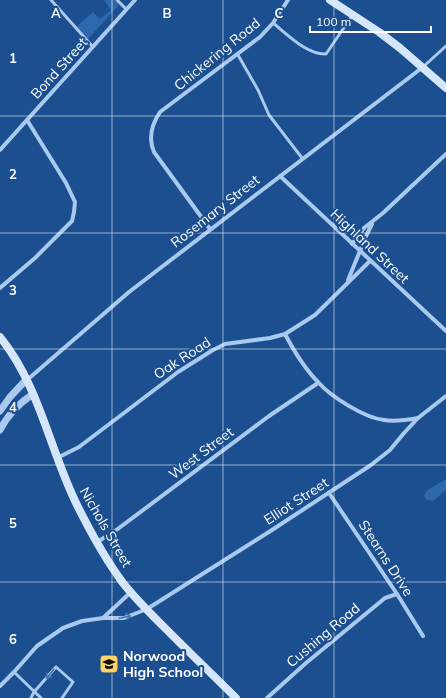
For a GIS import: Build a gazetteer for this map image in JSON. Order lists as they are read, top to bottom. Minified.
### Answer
{"streets":{"main road":["Nichols Street"],"street":["Chickering Road","Bond Street","Rosemary Street","Highland Street","Oak Road","West Street","Elliot Street","Stearns Drive","Cushing Road"]},"crossings":[["Chickering Road","Rosemary Street"],["Rosemary Street","Highland Street"],["Rosemary Street","Nichols Street"],["Highland Street","Oak Road"],["Oak Road","Nichols Street"],["West Street","Nichols Street"],["Elliot Street","Nichols Street"],["Elliot Street","Stearns Drive"],["Stearns Drive","Cushing Road"]],"places":{"school or university":["Norwood High School"]},"scale_bar":"100 m","grid":{"columns":["A","B","C"],"rows":["1","2","3","4","5","6"]}}
